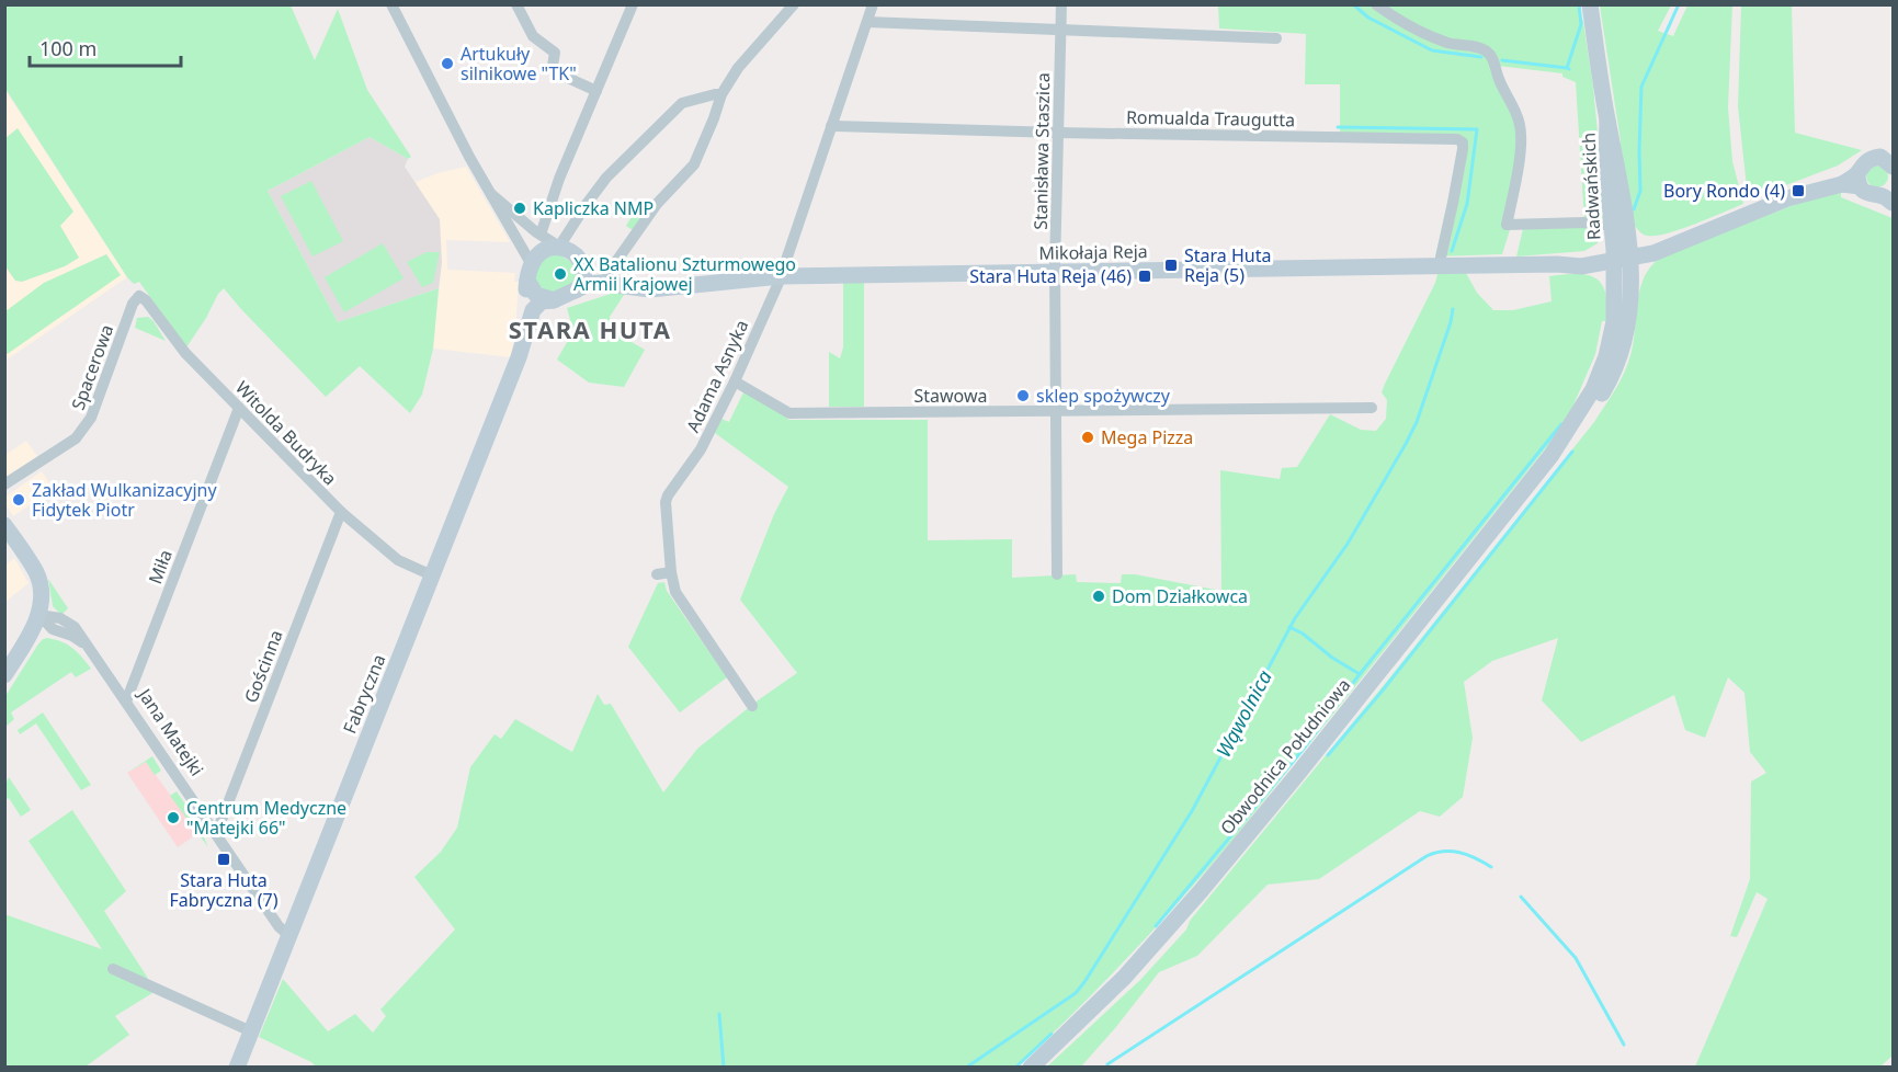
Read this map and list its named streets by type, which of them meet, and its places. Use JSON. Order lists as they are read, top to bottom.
{
  "streets": {
    "street": [
      "Romualda Traugutta",
      "Stanisława Staszica",
      "Radwańskich",
      "Mikołaja Reja",
      "Spacerowa",
      "Adama Asnyka",
      "Stawowa",
      "Witolda Budryka",
      "Miła",
      "Gościnna",
      "Fabryczna",
      "Jana Matejki",
      "Obwodnica Południowa"
    ]
  },
  "crossings": [
    ["Romualda Traugutta", "Stanisława Staszica"],
    ["Romualda Traugutta", "Mikołaja Reja"],
    ["Romualda Traugutta", "Adama Asnyka"],
    ["Stanisława Staszica", "Mikołaja Reja"],
    ["Stanisława Staszica", "Stawowa"],
    ["Radwańskich", "Mikołaja Reja"],
    ["Radwańskich", "Obwodnica Południowa"],
    ["Mikołaja Reja", "Adama Asnyka"],
    ["Spacerowa", "Witolda Budryka"],
    ["Adama Asnyka", "Stawowa"],
    ["Witolda Budryka", "Miła"],
    ["Witolda Budryka", "Gościnna"],
    ["Witolda Budryka", "Fabryczna"],
    ["Miła", "Jana Matejki"],
    ["Gościnna", "Jana Matejki"],
    ["Fabryczna", "Jana Matejki"]
  ],
  "districts": ["STARA HUTA"],
  "water": ["Wąwolnica"],
  "places": {
    "other": [
      "Artukuły silnikowe \"TK\"",
      "Kapliczka NMP",
      "XX Batalionu Szturmowego Armii Krajowej",
      "sklep spożywczy",
      "Mega Pizza",
      "Zakład Wulkanizacyjny Fidytek Piotr",
      "Dom Działkowca",
      "Centrum Medyczne \"Matejki 66\""
    ],
    "transit": [
      "Bory Rondo (4)",
      "Stara Huta Reja (5)",
      "Stara Huta Reja (46)",
      "Stara Huta Fabryczna (7)"
    ]
  },
  "scale_bar": "100 m"
}
